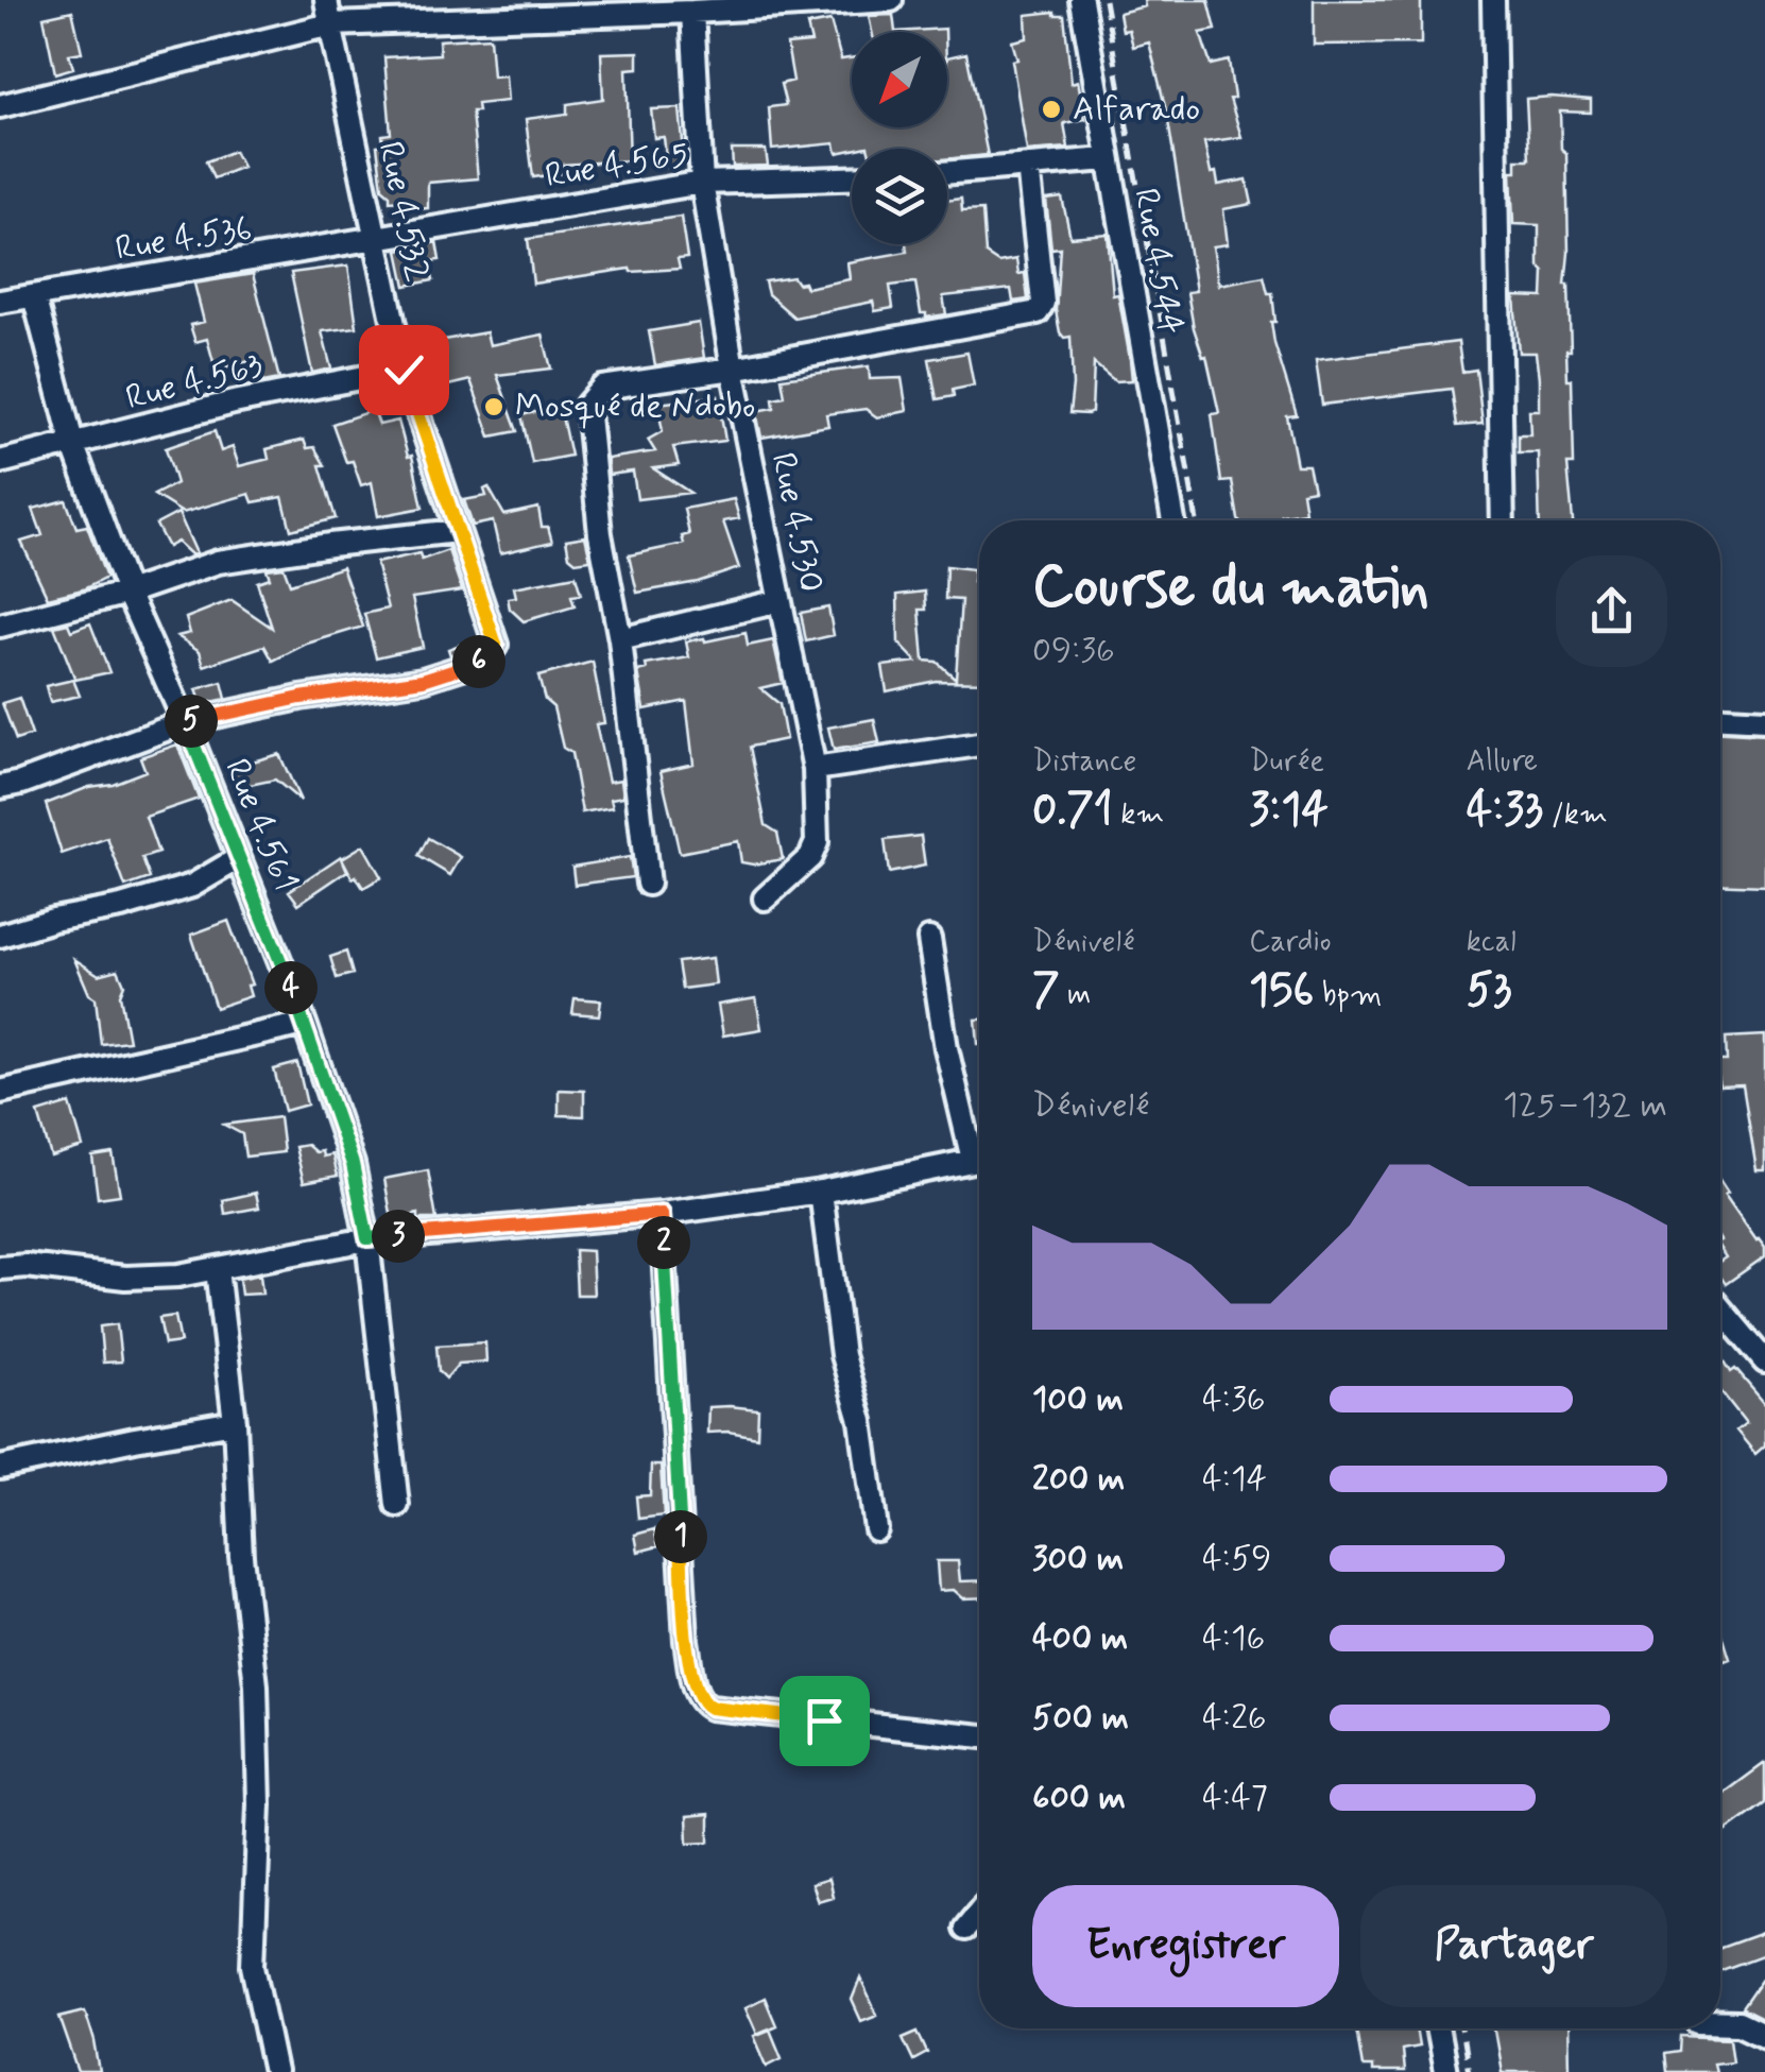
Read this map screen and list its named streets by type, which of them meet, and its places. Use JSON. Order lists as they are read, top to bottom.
{
  "streets": {
    "street": [
      "Rue 4.565",
      "Rue 4.532",
      "Rue 4.536",
      "Rue 4.544",
      "Rue 4.563",
      "Rue 4.530",
      "Rue 4.561"
    ]
  },
  "crossings": [
    ["Rue 4.565", "Rue 4.532"],
    ["Rue 4.565", "Rue 4.536"],
    ["Rue 4.565", "Rue 4.530"],
    ["Rue 4.532", "Rue 4.536"],
    ["Rue 4.532", "Rue 4.563"],
    ["Rue 4.532", "Rue 4.561"],
    ["Rue 4.536", "Rue 4.561"],
    ["Rue 4.563", "Rue 4.561"]
  ],
  "places": ["Alfarado", "Mosqué de Ndobo"],
  "north": "bottom left",
  "page": {
    "heading": ["Course du matin", "09:36"],
    "pins": [
      "6",
      "5",
      "4",
      "3",
      "2",
      "1"
    ],
    "stats": [
      ["Distance", "0.71 km"],
      ["Durée", "3:14"],
      ["Allure", "4:33 /km"],
      ["Dénivelé", "7 m"],
      ["Cardio", "156 bpm"],
      ["kcal", "53"]
    ],
    "chart": ["Dénivelé", "125–132 m"],
    "list": [
      {
        "name": "100 m",
        "note": "4:36"
      },
      {
        "name": "200 m",
        "note": "4:14"
      },
      {
        "name": "300 m",
        "note": "4:59"
      },
      {
        "name": "400 m",
        "note": "4:16"
      },
      {
        "name": "500 m",
        "note": "4:26"
      },
      {
        "name": "600 m",
        "note": "4:47"
      }
    ],
    "buttons": ["Enregistrer", "Partager"]
  }
}
